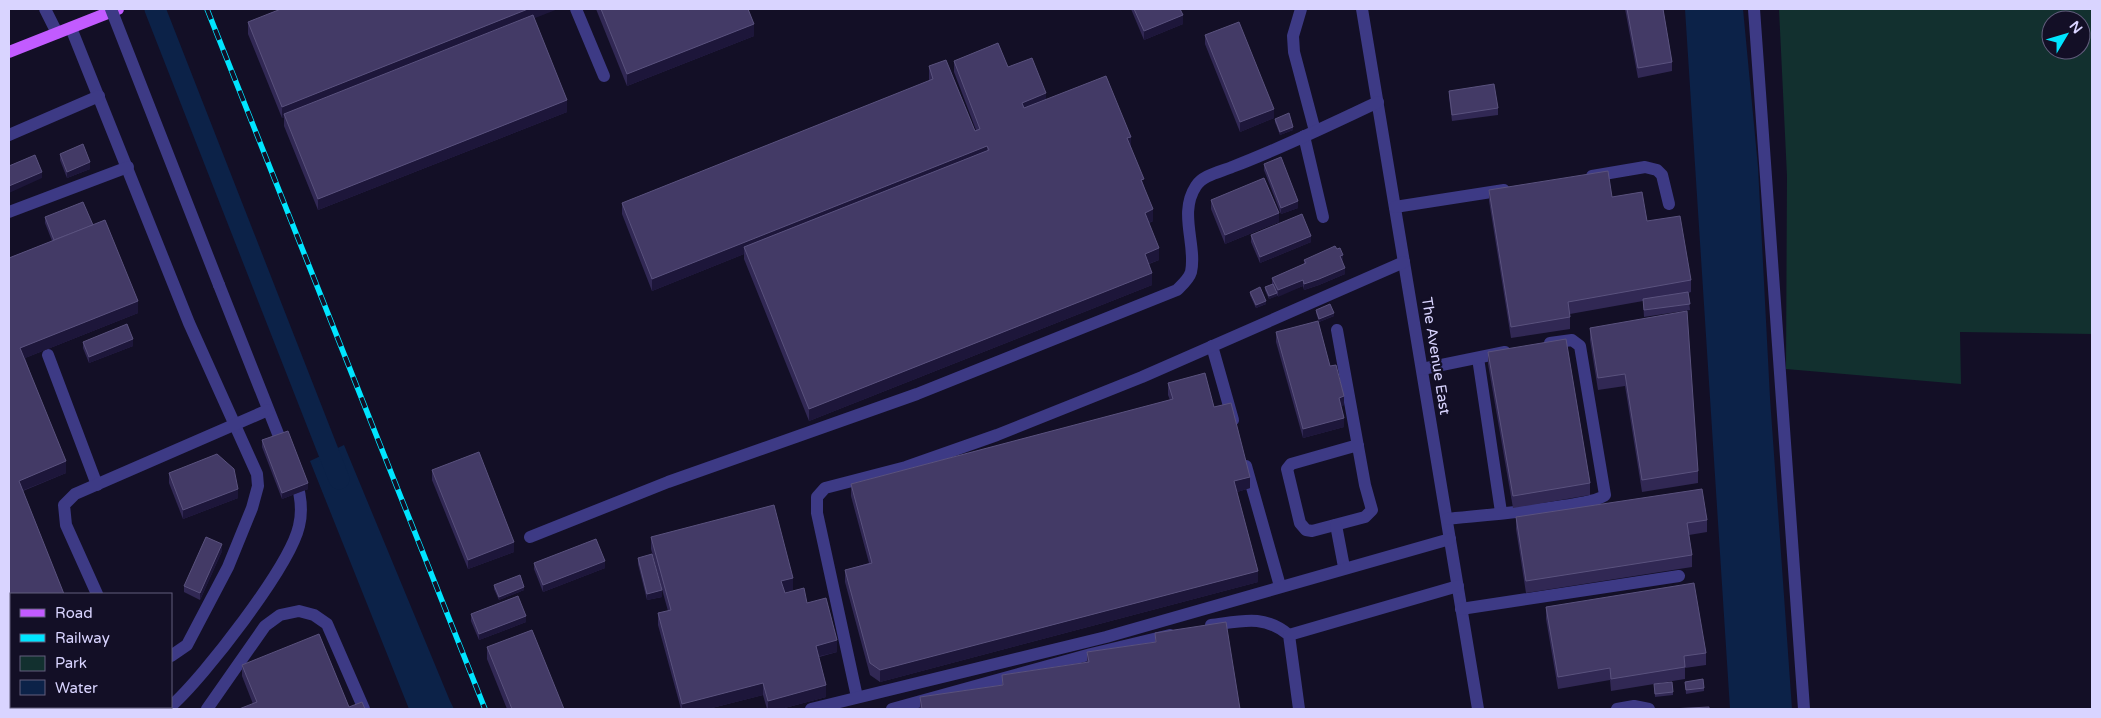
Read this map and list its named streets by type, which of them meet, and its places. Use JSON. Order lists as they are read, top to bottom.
{
  "streets": {
    "street": ["The Avenue East"]
  },
  "legend": [
    "Road",
    "Railway",
    "Park",
    "Water"
  ],
  "north": "top right"
}
